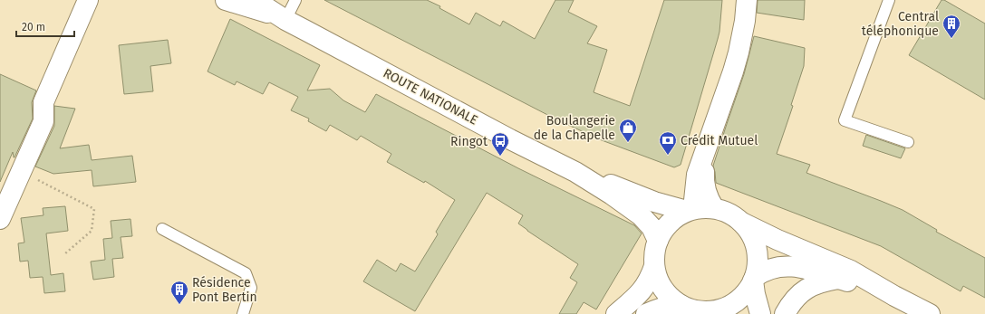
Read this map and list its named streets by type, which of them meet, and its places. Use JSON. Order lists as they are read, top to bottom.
{
  "streets": {
    "street": ["ROUTE NATIONALE"]
  },
  "places": {
    "building": ["Central téléphonique", "Résidence Pont Bertin"],
    "shop": ["Boulangerie de la Chapelle"],
    "bank": ["Crédit Mutuel"],
    "bus stop": ["Ringot"]
  },
  "scale_bar": "20 m"
}
